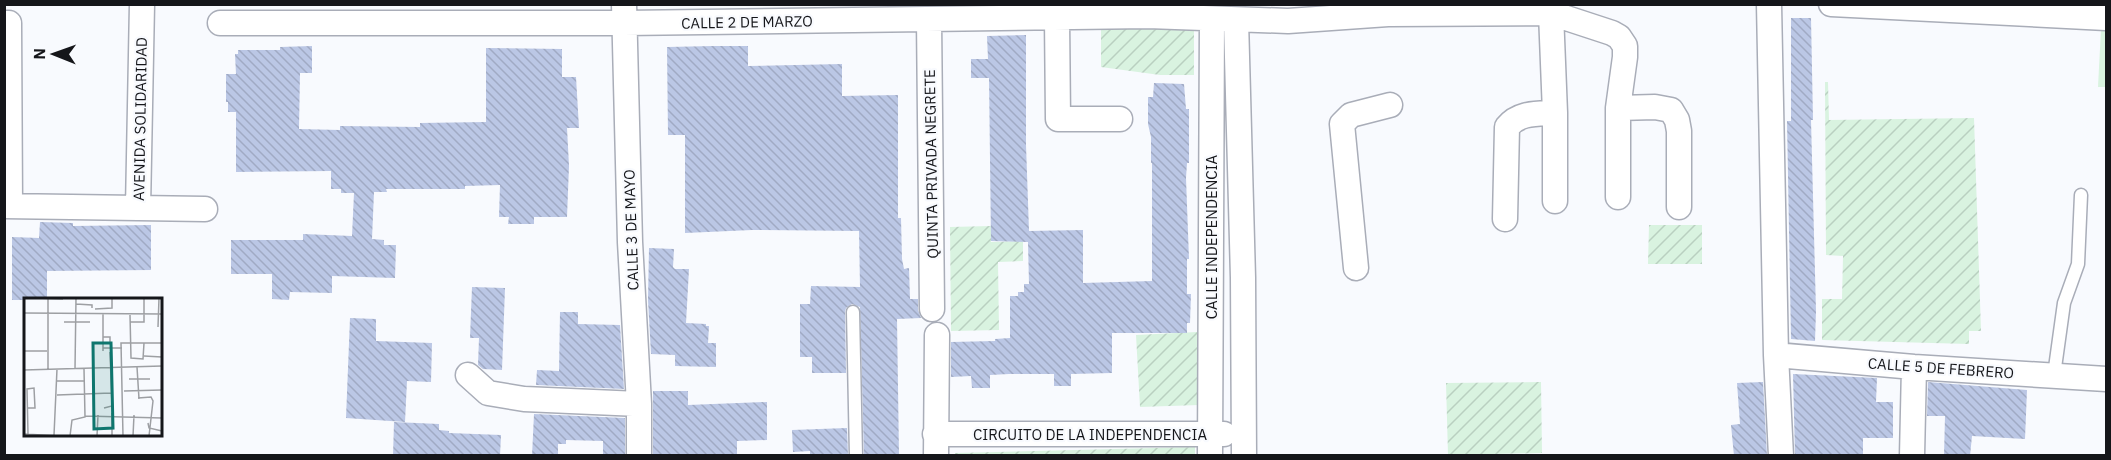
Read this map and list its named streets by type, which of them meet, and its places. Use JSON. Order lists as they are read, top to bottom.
{
  "streets": {
    "street": [
      "CALLE 2 DE MARZO",
      "AVENIDA SOLIDARIDAD",
      "QUINTA PRIVADA NEGRETE",
      "CALLE 3 DE MAYO",
      "CALLE INDEPENDENCIA",
      "CALLE 5 DE FEBRERO",
      "CIRCUITO DE LA INDEPENDENCIA"
    ]
  },
  "crossings": [
    ["CALLE 2 DE MARZO", "QUINTA PRIVADA NEGRETE"],
    ["CALLE 2 DE MARZO", "CALLE 3 DE MAYO"],
    ["CALLE 2 DE MARZO", "CALLE INDEPENDENCIA"],
    ["CALLE INDEPENDENCIA", "CIRCUITO DE LA INDEPENDENCIA"]
  ],
  "north": "left"
}
